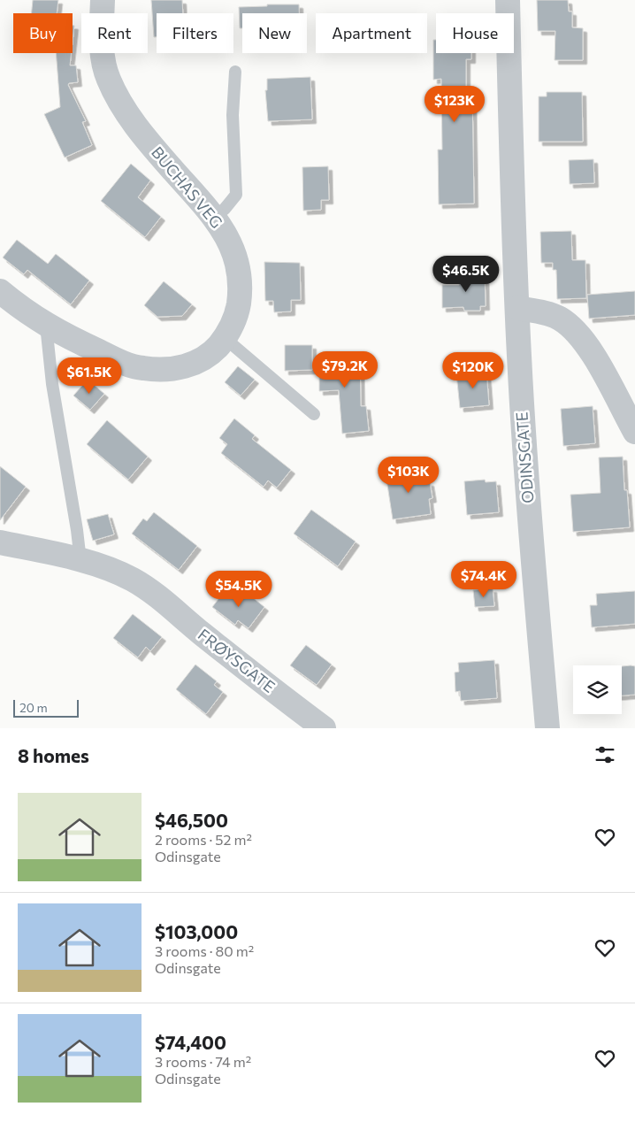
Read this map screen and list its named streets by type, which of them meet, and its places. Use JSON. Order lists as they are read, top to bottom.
{
  "streets": {
    "street": ["BUCHAS VEG", "ODINSGATE", "FRØYSGATE"]
  },
  "scale_bar": "20 m",
  "page": {
    "chip": [
      "Buy",
      "Rent",
      "Filters",
      "New",
      "Apartment",
      "House"
    ],
    "price": [
      "$123K",
      "$46.5K",
      "$79.2K",
      "$120K",
      "$61.5K",
      "$103K",
      "$74.4K",
      "$54.5K"
    ],
    "scale": "20 m",
    "heading": "8 homes",
    "list": [
      {
        "name": "$46,500",
        "note": "2 rooms · 52 m² · Odinsgate"
      },
      {
        "name": "$103,000",
        "note": "3 rooms · 80 m² · Odinsgate"
      },
      {
        "name": "$74,400",
        "note": "3 rooms · 74 m² · Odinsgate"
      }
    ]
  }
}
